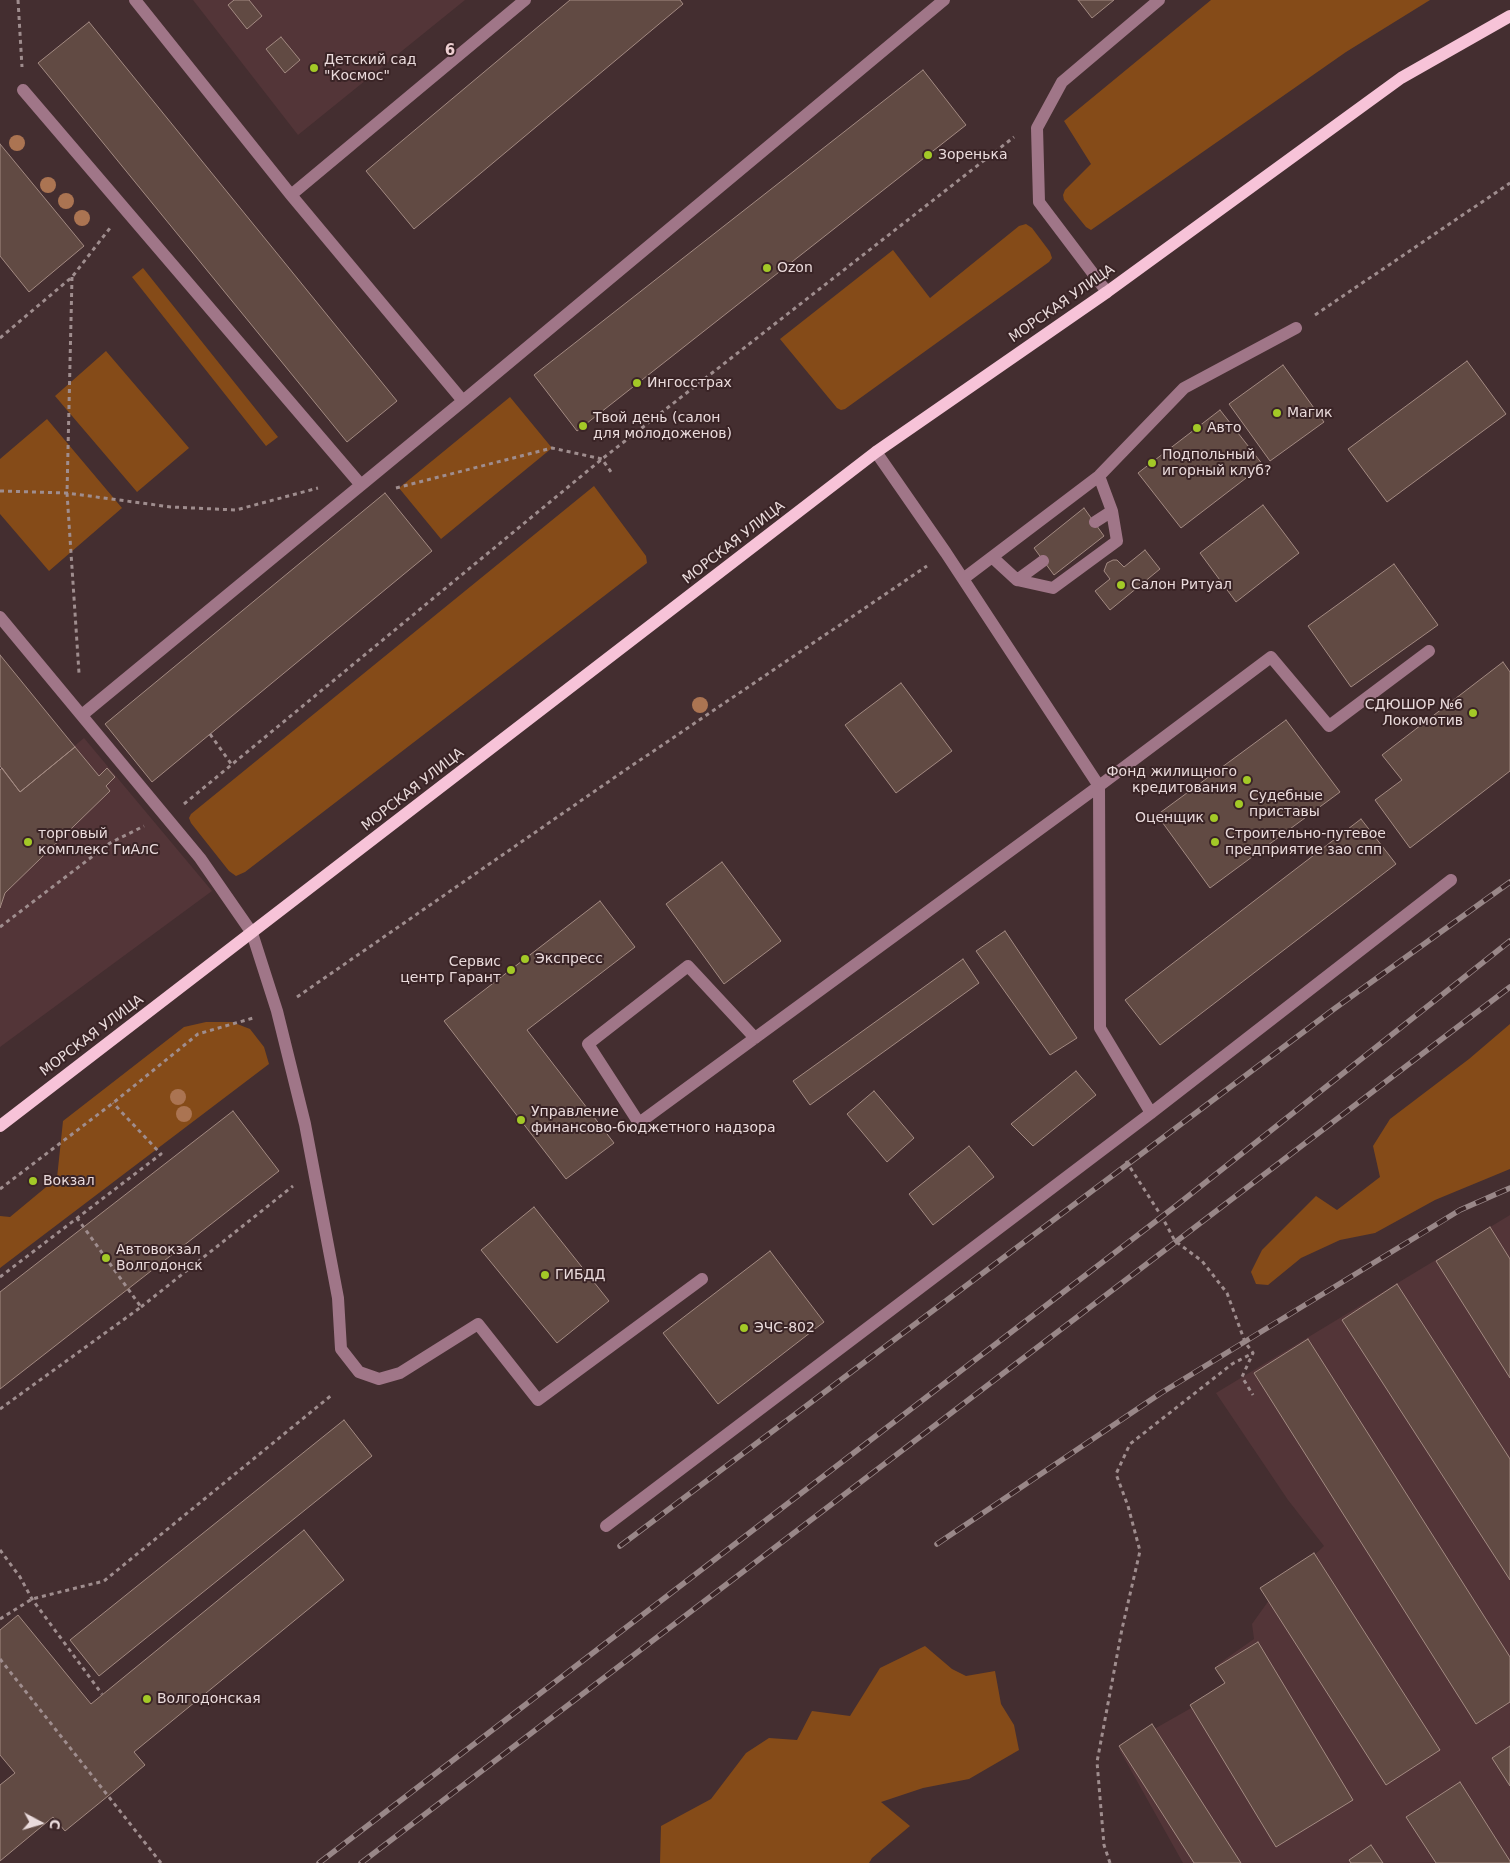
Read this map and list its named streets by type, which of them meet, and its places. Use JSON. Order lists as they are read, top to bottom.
{
  "streets": {
    "main road": ["МОРСКАЯ УЛИЦА"]
  },
  "districts": ["6"],
  "places": [
    "Детский сад \"Космос\"",
    "Зоренька",
    "Ozon",
    "Ингосстрах",
    "Магик",
    "Твой день (салон для молодоженов)",
    "Авто",
    "Подпольный игорный клуб?",
    "Салон Ритуал",
    "СДЮШОР №6 Локомотив",
    "Фонд жилищного кредитования",
    "Судебные приставы",
    "Оценщик",
    "торговый комплекс ГиАлС",
    "Строительно-путевое предприятие зао спп",
    "Экспресс",
    "Сервис центр Гарант",
    "Управление финансово-бюджетного надзора",
    "Вокзал",
    "Автовокзал Волгодонск",
    "ГИБДД",
    "ЭЧС-802",
    "Волгодонская"
  ],
  "north": "right"
}
